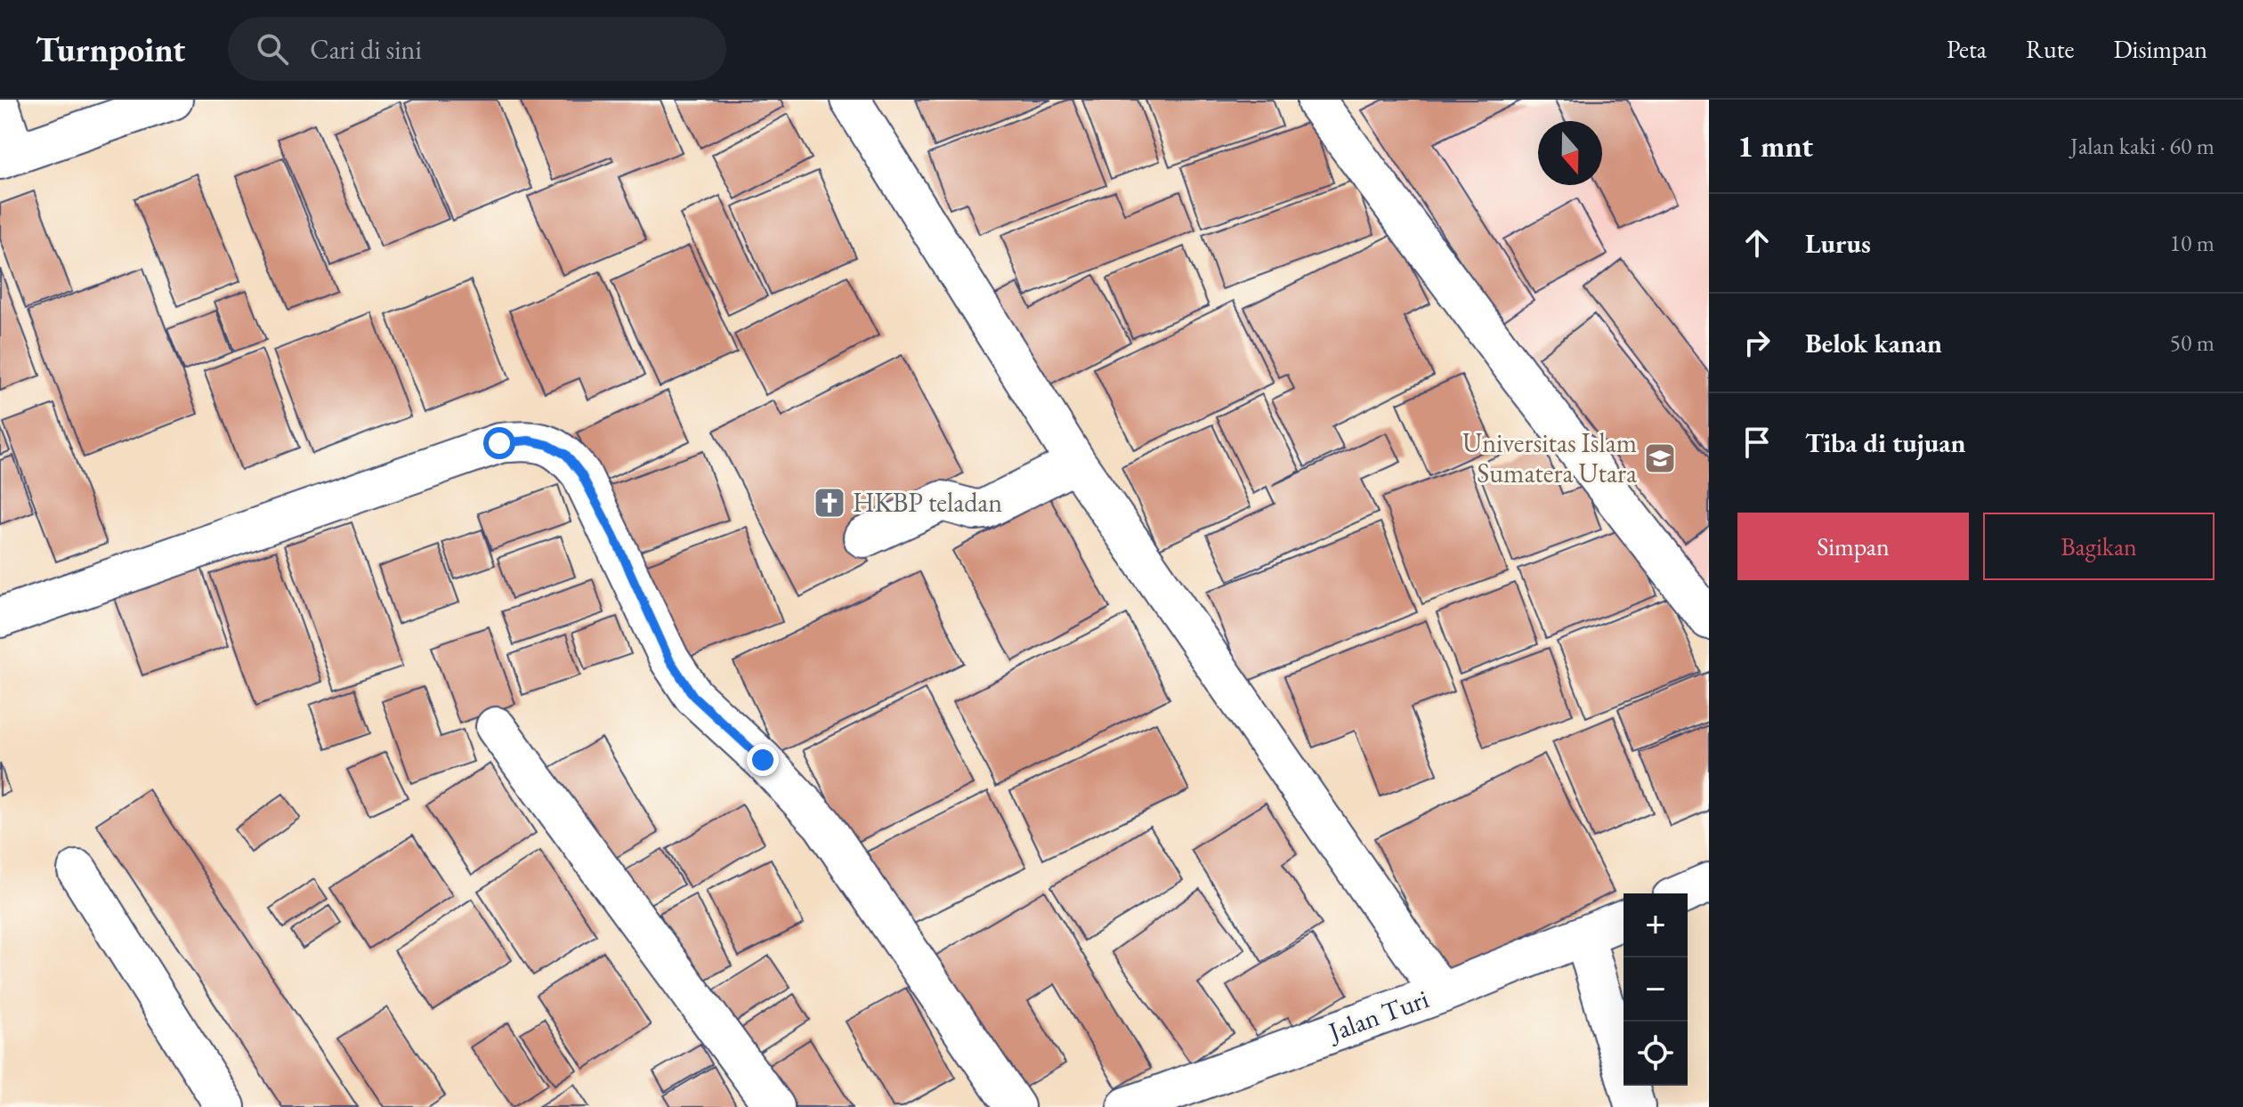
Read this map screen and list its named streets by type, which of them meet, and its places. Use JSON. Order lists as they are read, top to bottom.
{
  "streets": {
    "street": ["Jalan Turi"]
  },
  "places": {
    "school or university": ["Universitas Islam Sumatera Utara"],
    "church": ["HKBP teladan"]
  },
  "north": "bottom",
  "page": {
    "header": "Turnpoint",
    "search": "Cari di sini",
    "nav": ["Peta", "Rute", "Disimpan"],
    "heading": ["1 mnt", "Jalan kaki · 60 m"],
    "list": [
      ["Lurus", "10 m"],
      ["Belok kanan", "50 m"],
      "Tiba di tujuan"
    ],
    "buttons": ["Simpan", "Bagikan"],
    "map_buttons": ["+", "−"]
  }
}
